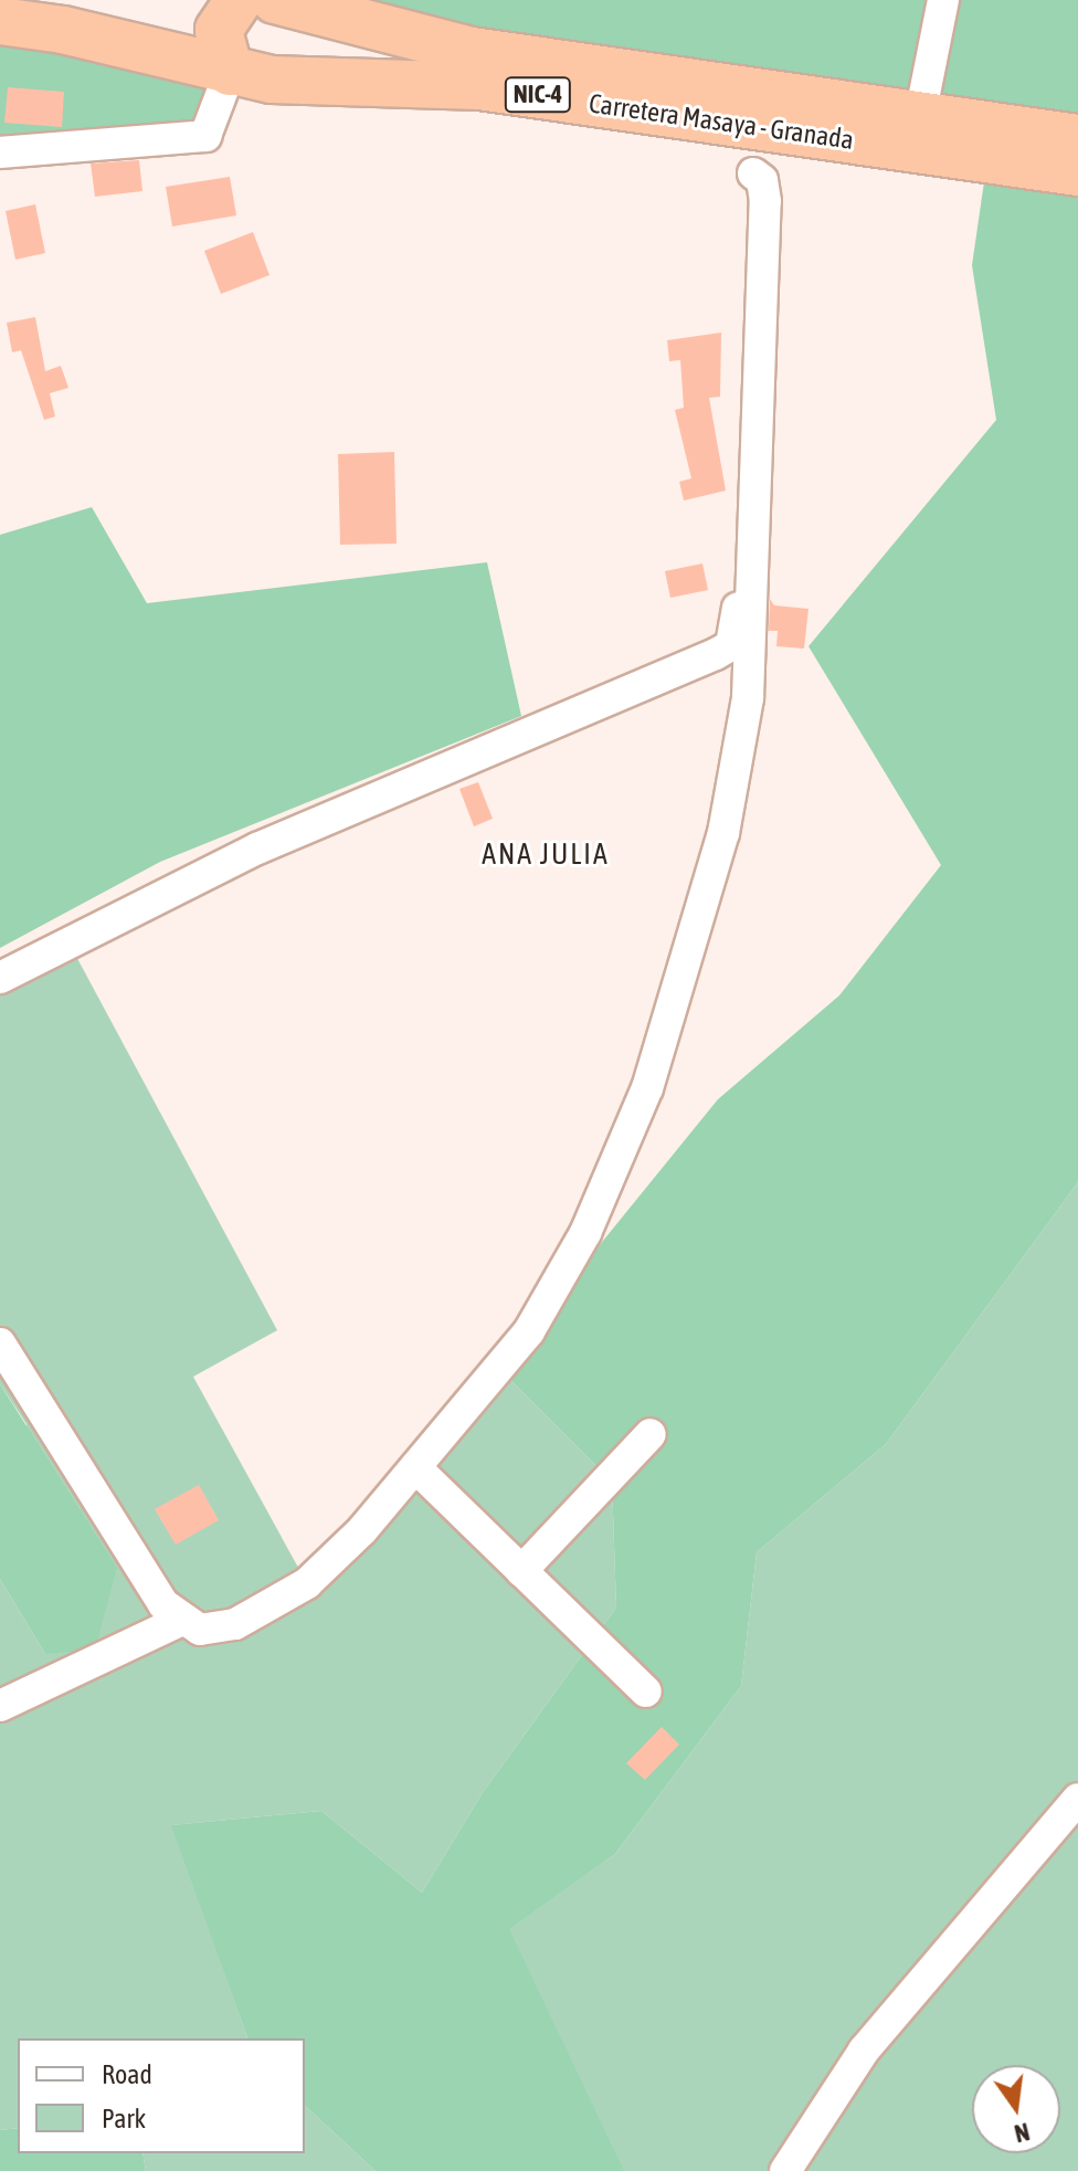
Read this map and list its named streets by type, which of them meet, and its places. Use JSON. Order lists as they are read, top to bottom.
{
  "streets": {
    "highway": ["NIC-4", "Carretera Masaya - Granada"]
  },
  "districts": ["ANA JULIA"],
  "legend": ["Road", "Park"],
  "north": "bottom"
}
